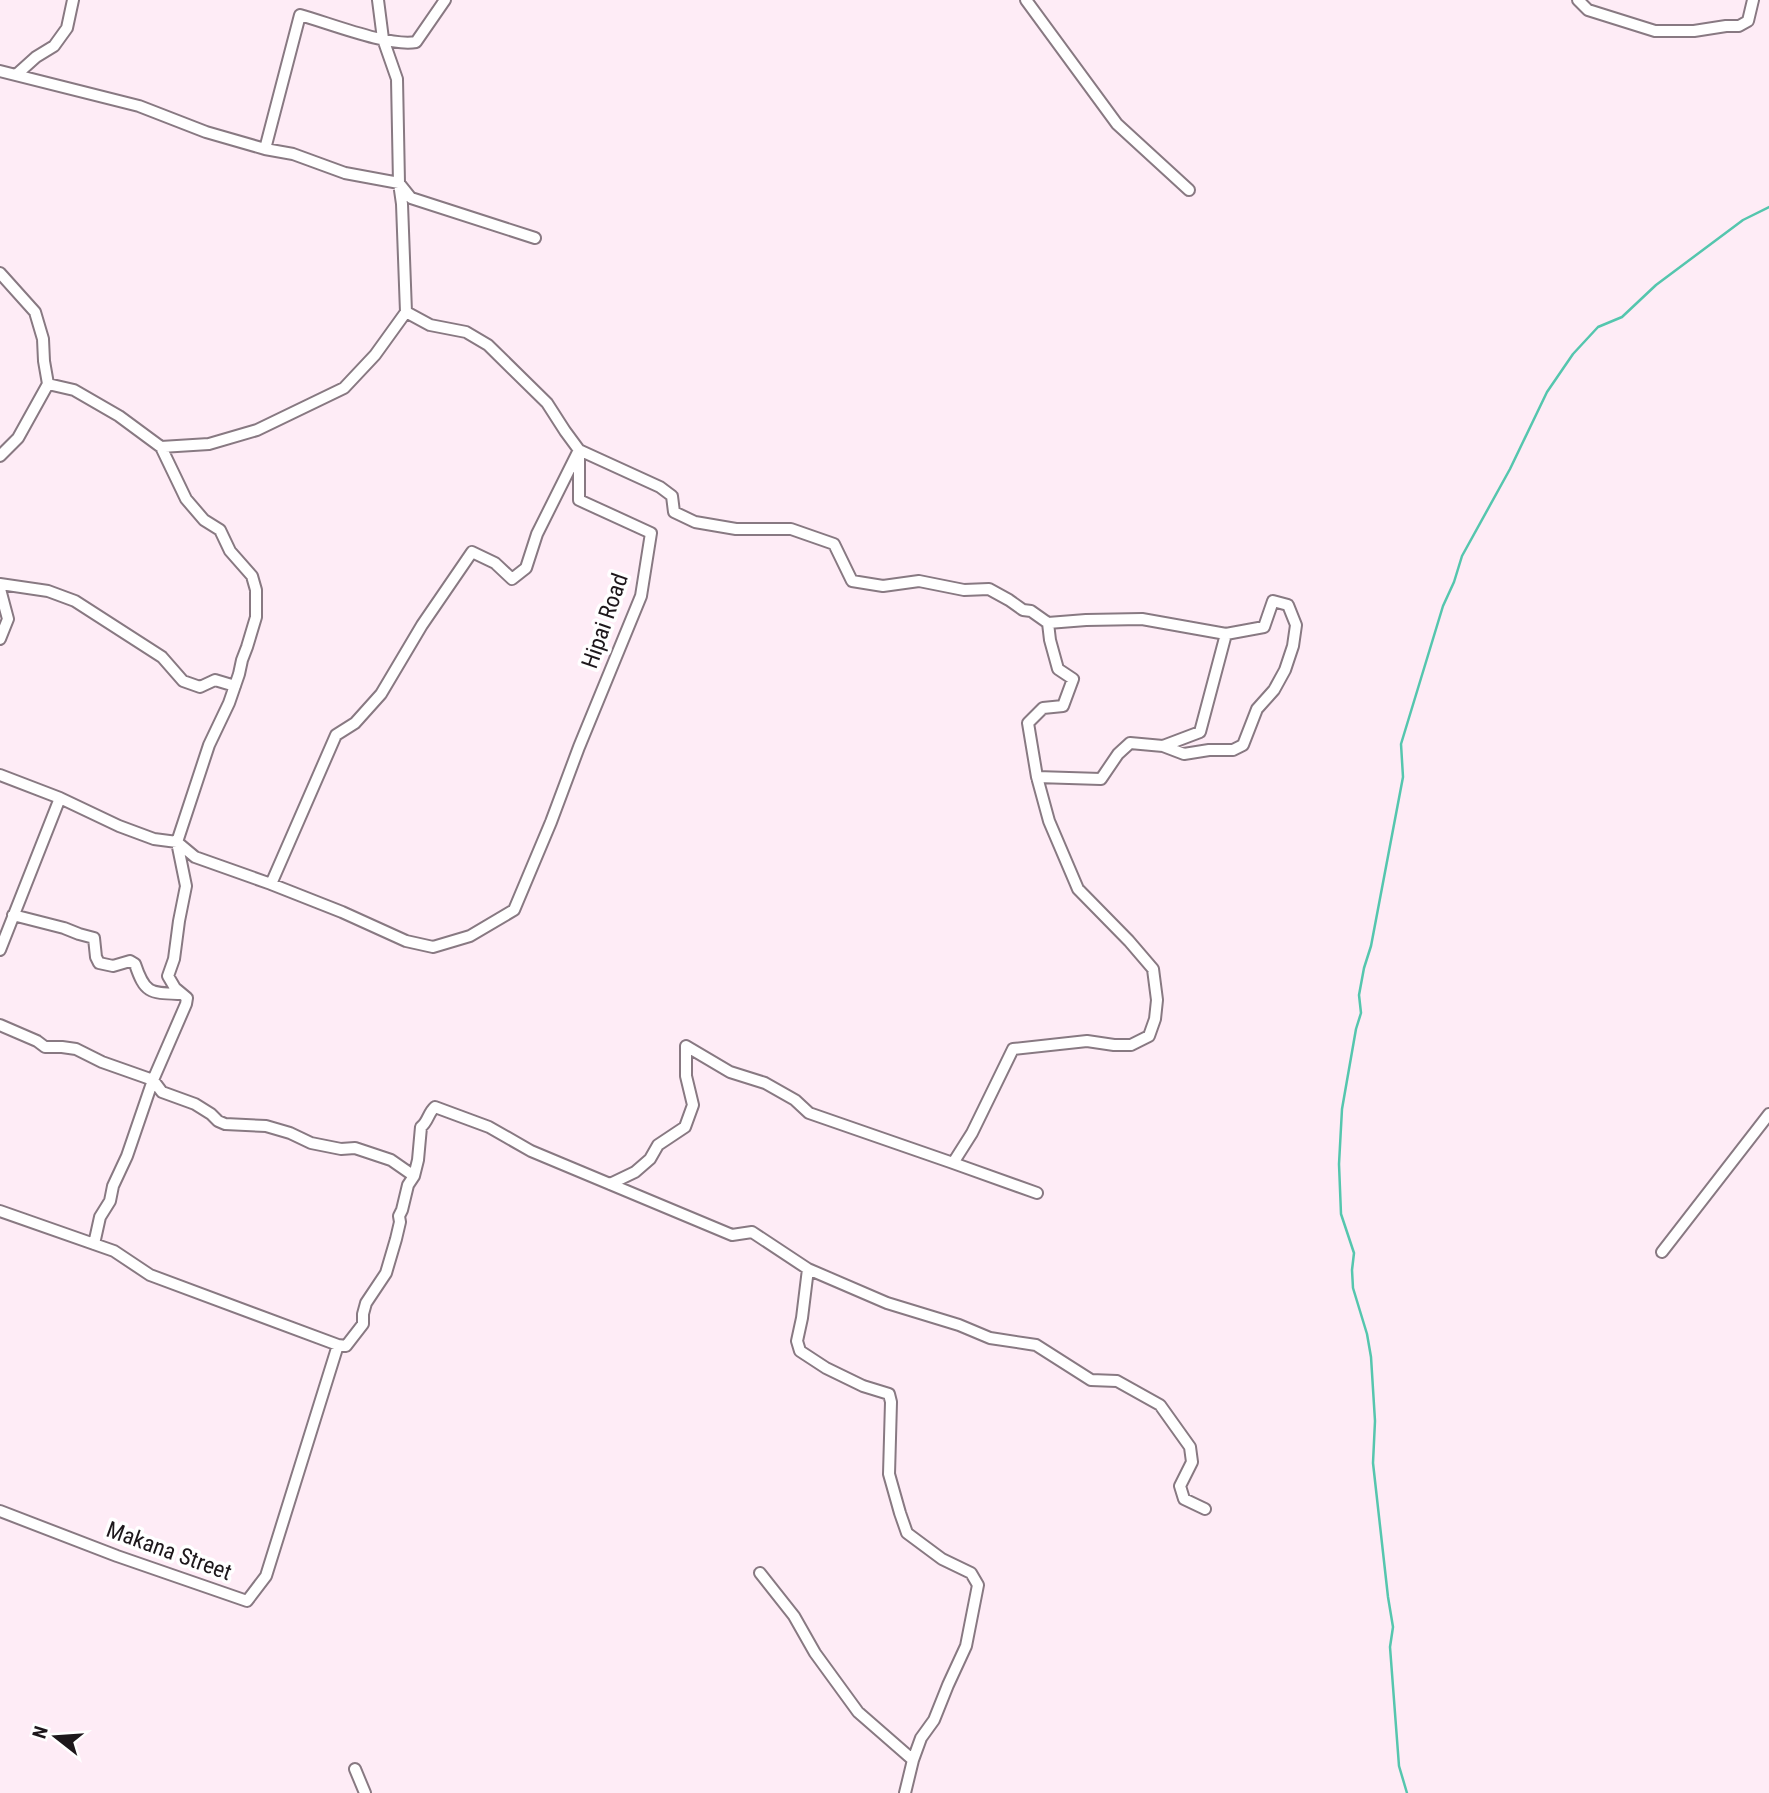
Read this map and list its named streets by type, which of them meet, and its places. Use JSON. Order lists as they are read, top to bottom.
{
  "streets": {
    "street": ["Hipai Road", "Makana Street"]
  },
  "north": "left"
}
